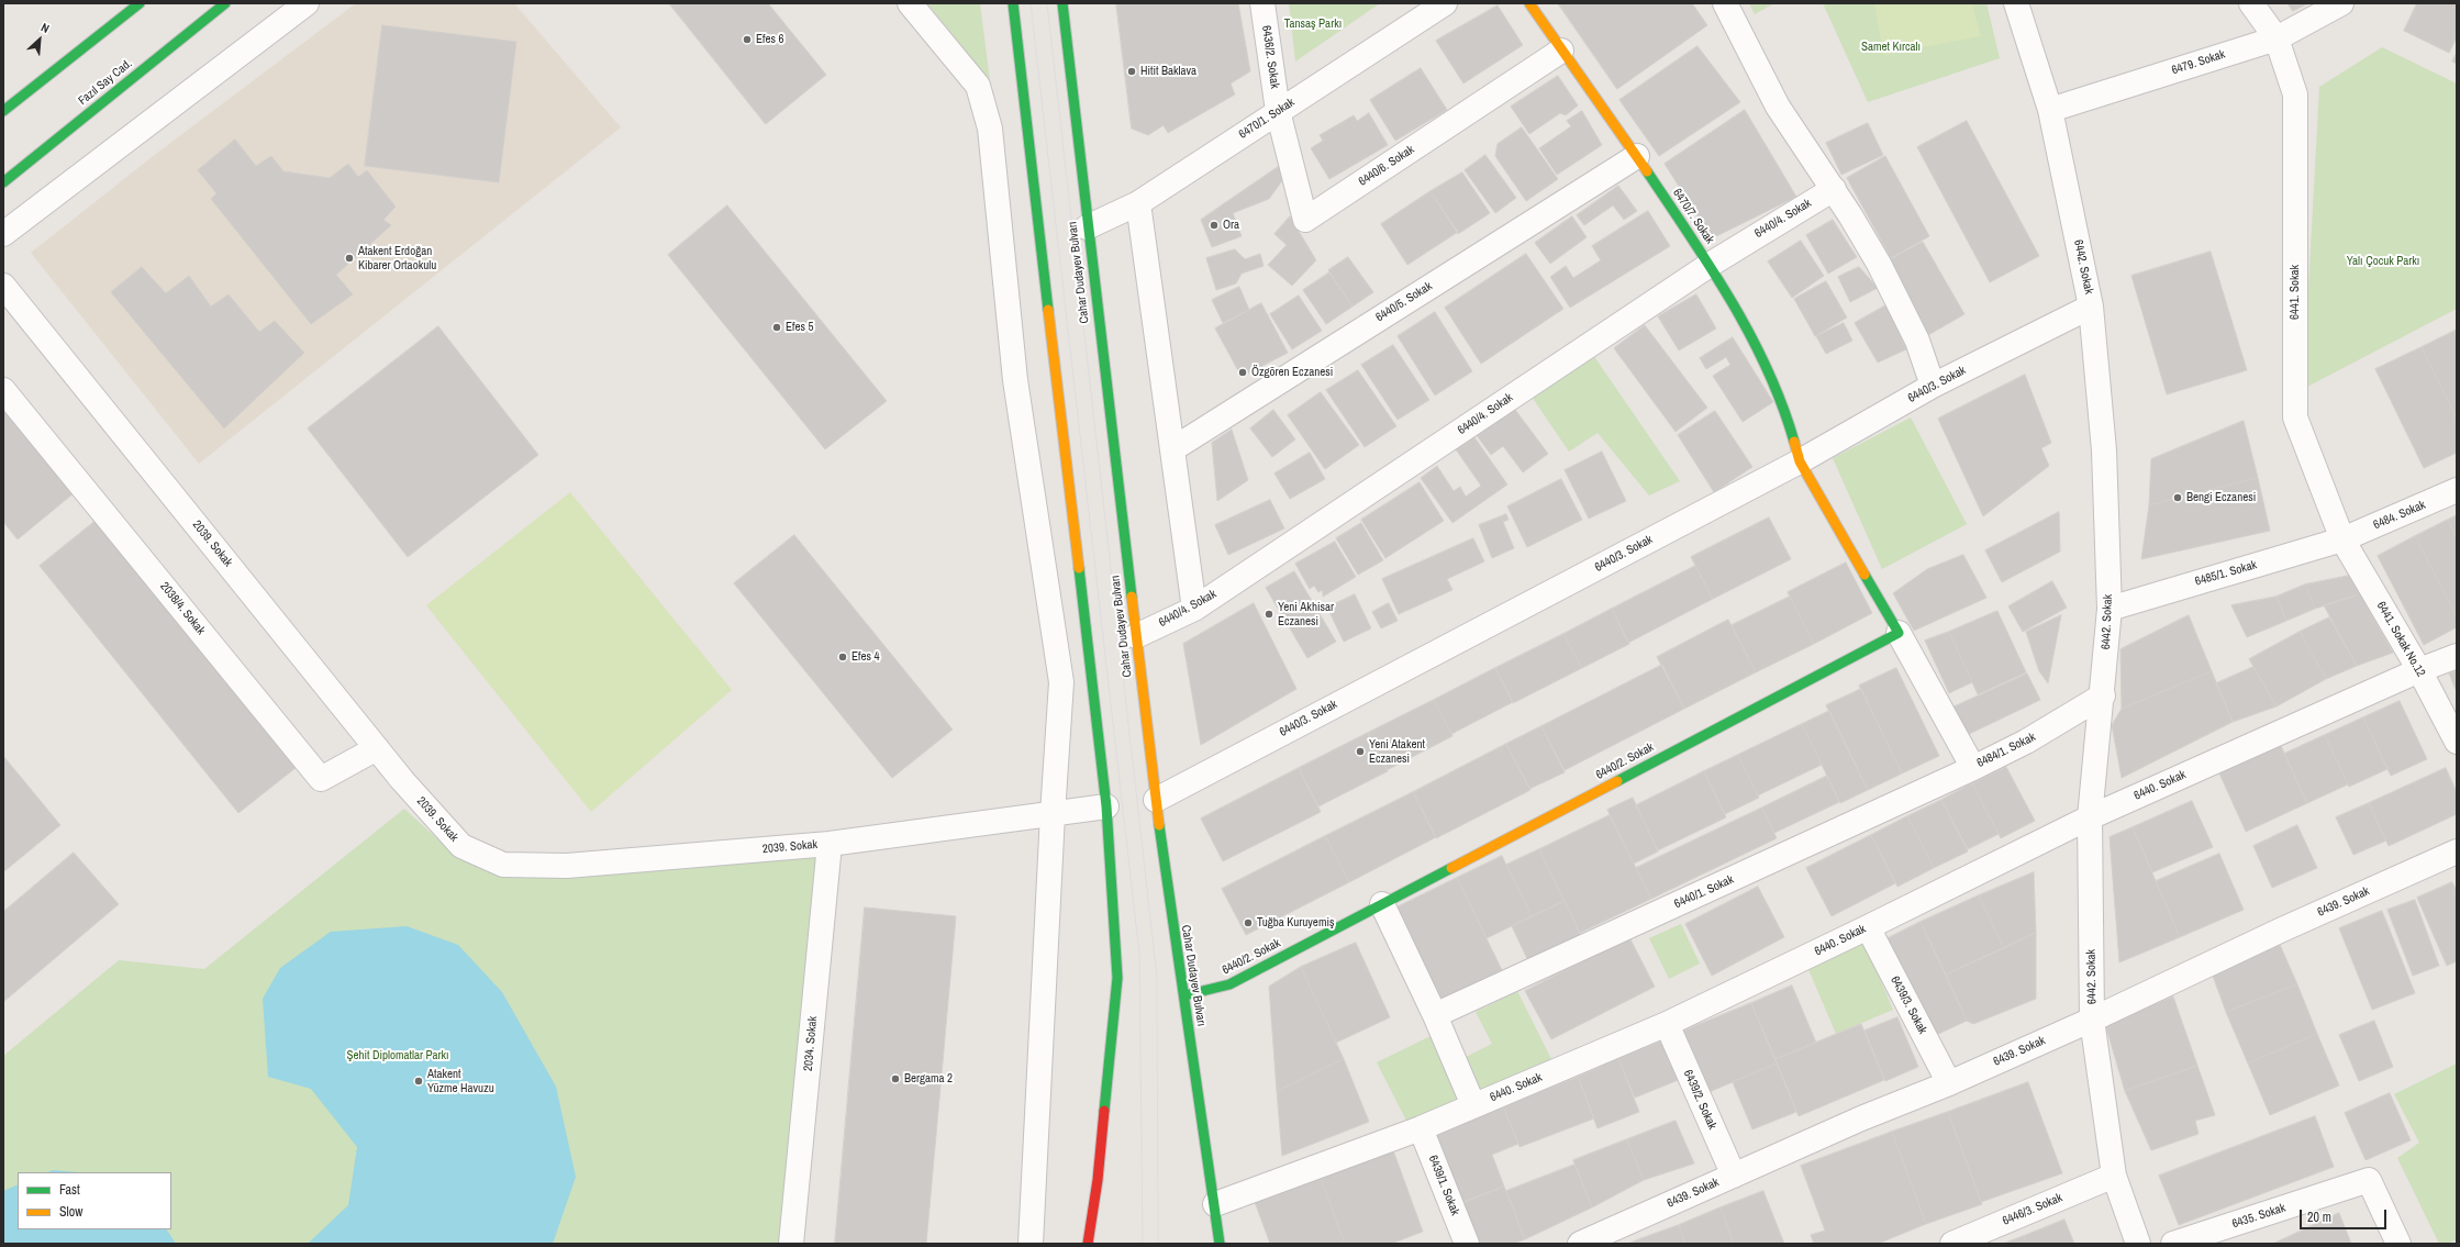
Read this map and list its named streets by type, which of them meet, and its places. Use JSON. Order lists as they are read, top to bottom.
{
  "streets": {
    "main road": [
      "Fazıl Say Cad.",
      "6470/7. Sokak",
      "Cahar Dudayev Bulvarı",
      "6440/2. Sokak"
    ],
    "street": [
      "6436/2. Sokak",
      "6479. Sokak",
      "6470/1. Sokak",
      "6440/6. Sokak",
      "6440/4. Sokak",
      "6442. Sokak",
      "6441. Sokak",
      "6440/5. Sokak",
      "6440/3. Sokak",
      "6484. Sokak",
      "2039. Sokak",
      "6485/1. Sokak",
      "2038/4. Sokak",
      "6441. Sokak No.12",
      "6484/1. Sokak",
      "6440. Sokak",
      "6440/1. Sokak",
      "6439. Sokak",
      "6439/3. Sokak",
      "2034. Sokak",
      "6439/2. Sokak",
      "6439/1. Sokak",
      "6446/3. Sokak",
      "6435. Sokak"
    ]
  },
  "crossings": [
    ["6436/2. Sokak", "6470/1. Sokak"],
    ["6436/2. Sokak", "6440/6. Sokak"],
    ["6479. Sokak", "6442. Sokak"],
    ["6479. Sokak", "6441. Sokak"],
    ["6470/1. Sokak", "6440/6. Sokak"],
    ["6470/1. Sokak", "Cahar Dudayev Bulvarı"],
    ["6440/6. Sokak", "6470/7. Sokak"],
    ["6470/7. Sokak", "6440/4. Sokak"],
    ["6470/7. Sokak", "6440/5. Sokak"],
    ["6470/7. Sokak", "6440/3. Sokak"],
    ["6440/4. Sokak", "Cahar Dudayev Bulvarı"],
    ["6442. Sokak", "6440/3. Sokak"],
    ["6442. Sokak", "6485/1. Sokak"],
    ["6442. Sokak", "6484/1. Sokak"],
    ["6442. Sokak", "6440. Sokak"],
    ["6442. Sokak", "6439. Sokak"],
    ["6442. Sokak", "6446/3. Sokak"],
    ["Cahar Dudayev Bulvarı", "6440/3. Sokak"],
    ["Cahar Dudayev Bulvarı", "6440/2. Sokak"],
    ["Cahar Dudayev Bulvarı", "6440. Sokak"],
    ["6441. Sokak", "6484. Sokak"],
    ["6441. Sokak", "6485/1. Sokak"],
    ["6441. Sokak", "6441. Sokak No.12"],
    ["6484. Sokak", "6485/1. Sokak"],
    ["6484. Sokak", "6441. Sokak No.12"],
    ["2039. Sokak", "2038/4. Sokak"],
    ["2039. Sokak", "2034. Sokak"],
    ["6485/1. Sokak", "6441. Sokak No.12"],
    ["6441. Sokak No.12", "6440. Sokak"],
    ["6484/1. Sokak", "6440/2. Sokak"],
    ["6484/1. Sokak", "6440/1. Sokak"],
    ["6440. Sokak", "6439/3. Sokak"],
    ["6440. Sokak", "6439/2. Sokak"],
    ["6440. Sokak", "6439/1. Sokak"],
    ["6439. Sokak", "6439/3. Sokak"],
    ["6439. Sokak", "6439/2. Sokak"]
  ],
  "parks": [
    "Tansaş Parkı",
    "Samet Kırcalı",
    "Yalı Çocuk Parkı",
    "Şehit Diplomatlar Parkı"
  ],
  "places": [
    "Efes 6",
    "Hitit Baklava",
    "Ora",
    "Atakent Erdoğan Kibarer Ortaokulu",
    "Efes 5",
    "Özgören Eczanesi",
    "Bengi Eczanesi",
    "Yeni Akhisar Eczanesi",
    "Efes 4",
    "Yeni Atakent Eczanesi",
    "Tuğba Kuruyemiş",
    "Bergama 2",
    "Atakent Yüzme Havuzu"
  ],
  "legend": ["Fast", "Slow"],
  "scale_bar": "20 m",
  "north": "top right"
}
